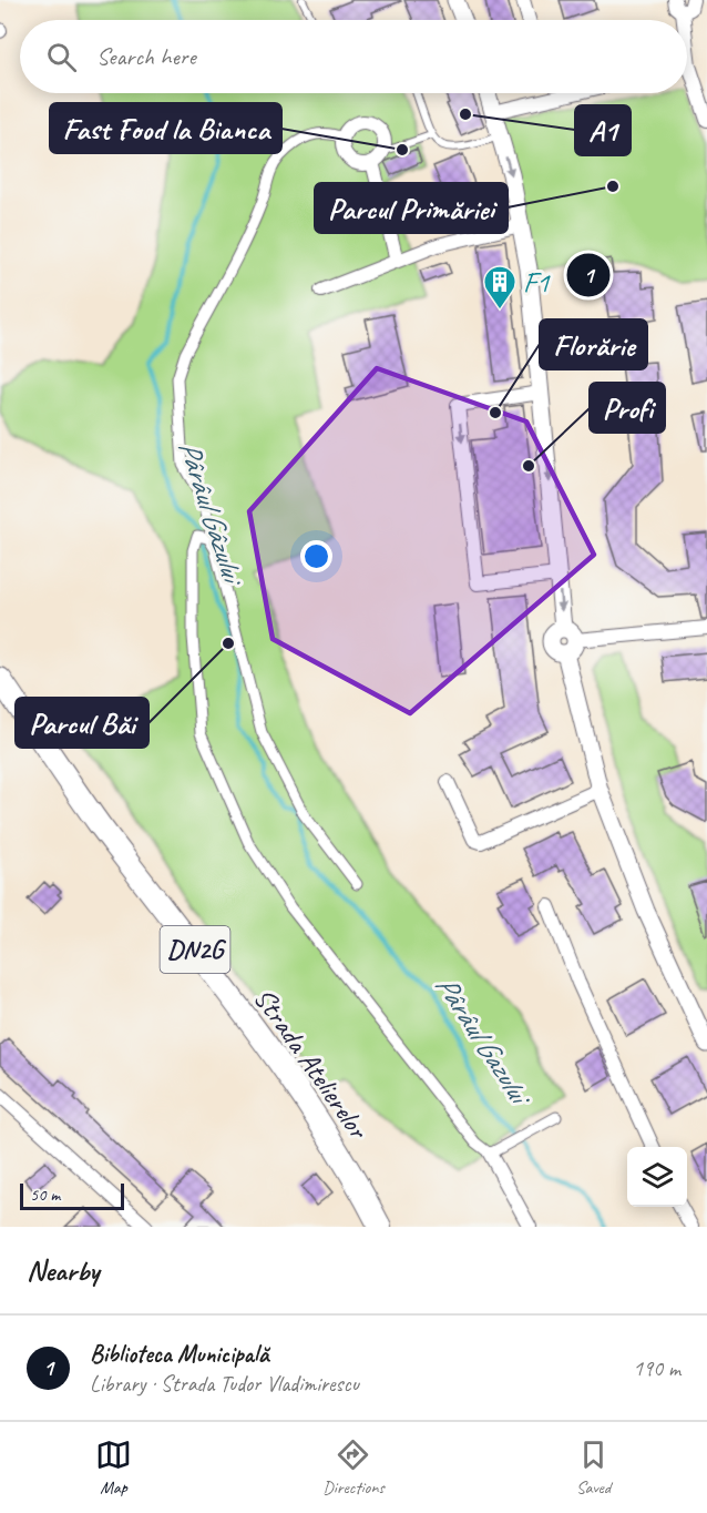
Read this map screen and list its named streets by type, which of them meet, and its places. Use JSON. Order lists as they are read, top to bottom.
{
  "streets": {
    "main road": ["DN2G", "Strada Atelierelor"]
  },
  "water": ["Pârâul Gâzului", "Pârâul Gazului"],
  "places": {
    "other": [
      "A1",
      "Fast Food la Bianca",
      "Parcul Primăriei",
      "Florărie",
      "Profi",
      "Parcul Băi"
    ],
    "building": ["F1"]
  },
  "scale_bar": "50 m",
  "page": {
    "search": "Search here",
    "pins": "1",
    "scale": "50 m",
    "heading": "Nearby",
    "list": [
      {
        "mark": "1",
        "name": "Biblioteca Municipală",
        "note": "Library · Strada Tudor Vladimirescu",
        "value": "190 m"
      }
    ],
    "nav": ["Map", "Directions", "Saved"]
  }
}
